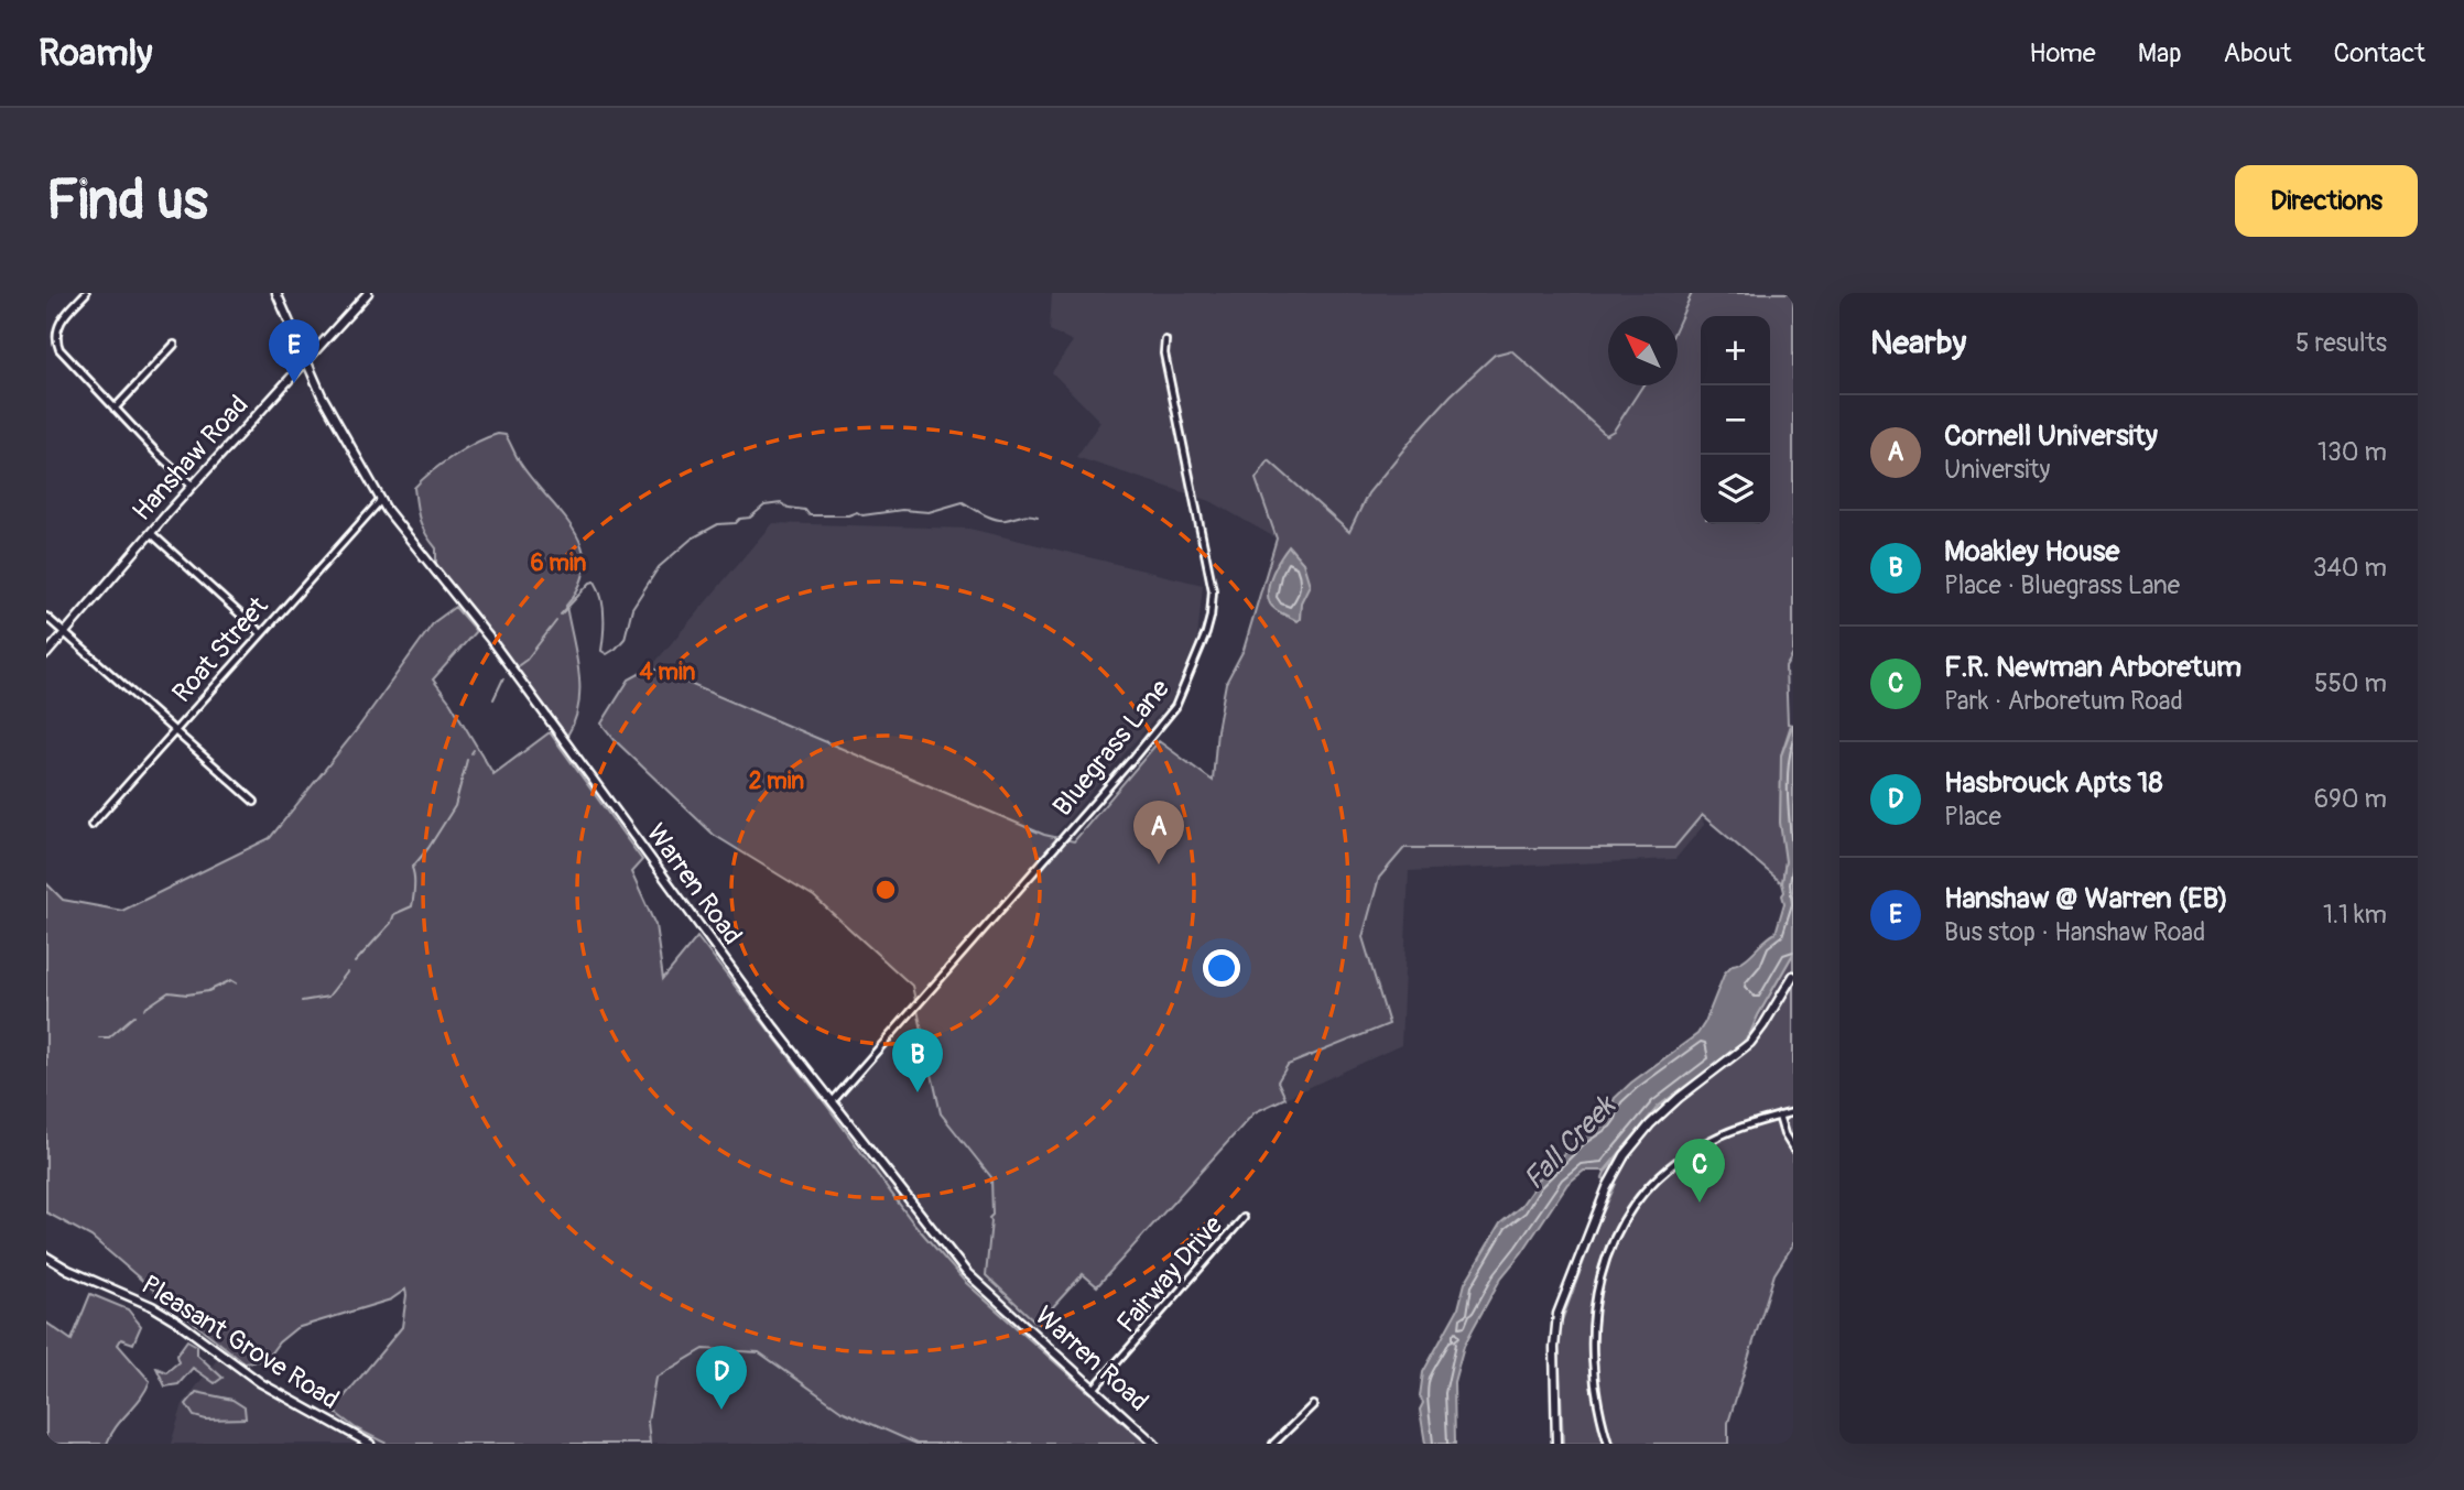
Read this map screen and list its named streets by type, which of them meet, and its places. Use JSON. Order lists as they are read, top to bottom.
{
  "streets": {
    "street": [
      "Hanshaw Road",
      "Roat Street",
      "Bluegrass Lane",
      "Warren Road",
      "Fairway Drive",
      "Pleasant Grove Road"
    ]
  },
  "crossings": [
    ["Hanshaw Road", "Warren Road"],
    ["Roat Street", "Warren Road"],
    ["Bluegrass Lane", "Warren Road"],
    ["Warren Road", "Fairway Drive"]
  ],
  "water": ["Fall Creek"],
  "north": "top left",
  "page": {
    "header": "Roamly",
    "nav": [
      "Home",
      "Map",
      "About",
      "Contact"
    ],
    "buttons": "Directions",
    "title": "Find us",
    "heading": ["Nearby", "5 results"],
    "map_buttons": ["+", "−"],
    "pins": [
      "E",
      "A",
      "B",
      "C",
      "D"
    ],
    "list": [
      {
        "mark": "A",
        "name": "Cornell University",
        "note": "University",
        "value": "130 m"
      },
      {
        "mark": "B",
        "name": "Moakley House",
        "note": "Place · Bluegrass Lane",
        "value": "340 m"
      },
      {
        "mark": "C",
        "name": "F.R. Newman Arboretum",
        "note": "Park · Arboretum Road",
        "value": "550 m"
      },
      {
        "mark": "D",
        "name": "Hasbrouck Apts 18",
        "note": "Place",
        "value": "690 m"
      },
      {
        "mark": "E",
        "name": "Hanshaw @ Warren (EB)",
        "note": "Bus stop · Hanshaw Road",
        "value": "1.1 km"
      }
    ]
  },
  "rings": ["6 min", "4 min", "2 min"]
}
